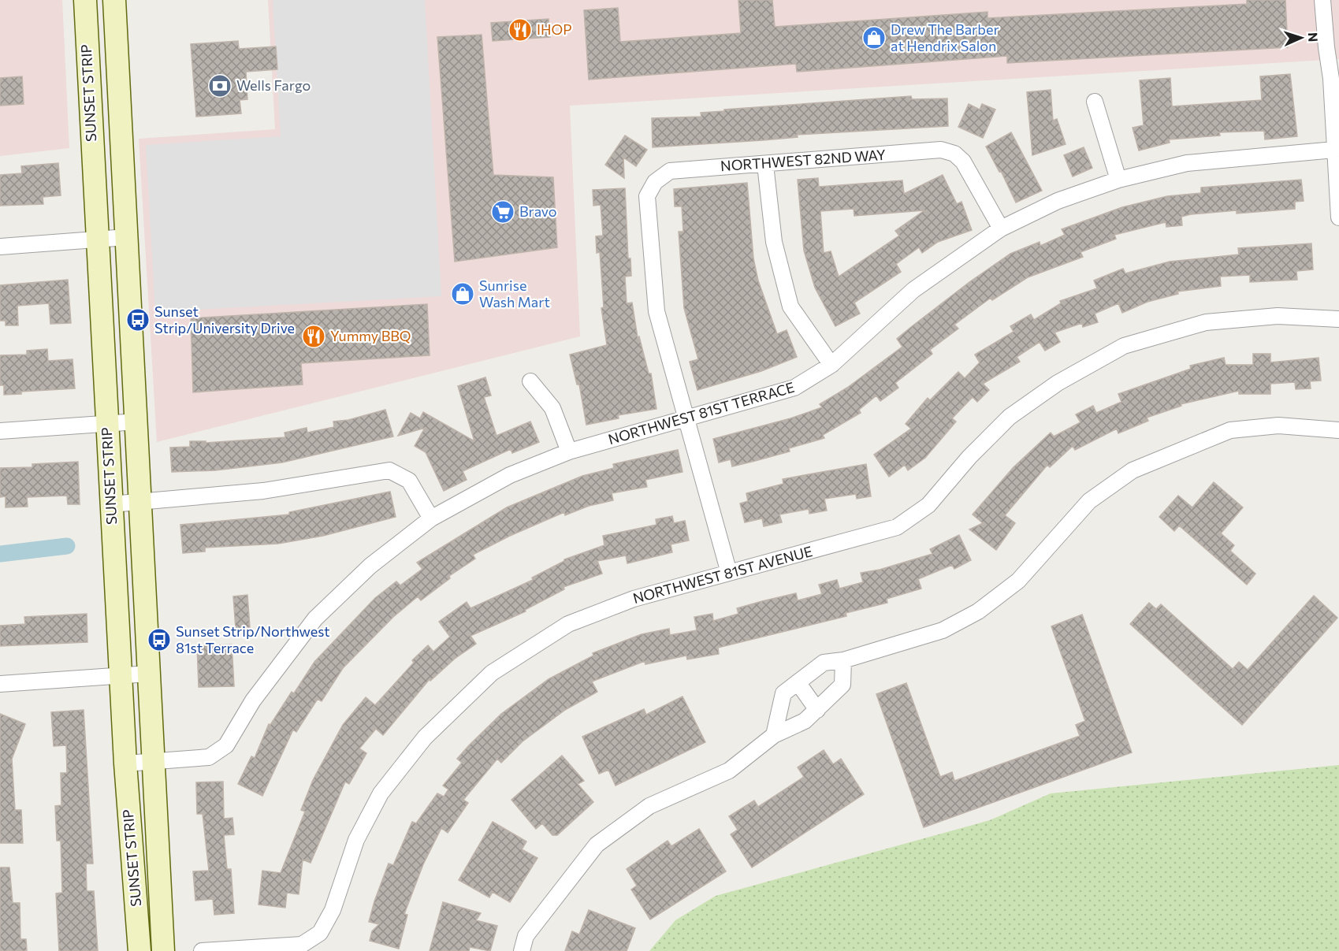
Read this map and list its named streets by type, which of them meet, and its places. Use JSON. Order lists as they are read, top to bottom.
{
  "streets": {
    "street": [
      "SUNSET STRIP",
      "NORTHWEST 82ND WAY",
      "NORTHWEST 81ST TERRACE",
      "NORTHWEST 81ST AVENUE"
    ]
  },
  "crossings": [
    ["SUNSET STRIP", "NORTHWEST 81ST TERRACE"],
    ["NORTHWEST 82ND WAY", "NORTHWEST 81ST TERRACE"]
  ],
  "places": {
    "restaurant": ["IHOP", "Yummy BBQ"],
    "shop": ["Drew The Barber at Hendrix Salon", "Sunrise Wash Mart"],
    "bank": ["Wells Fargo"],
    "supermarket": ["Bravo"],
    "bus stop": ["Sunset Strip/University Drive", "Sunset Strip/Northwest 81st Terrace"]
  },
  "north": "right"
}
